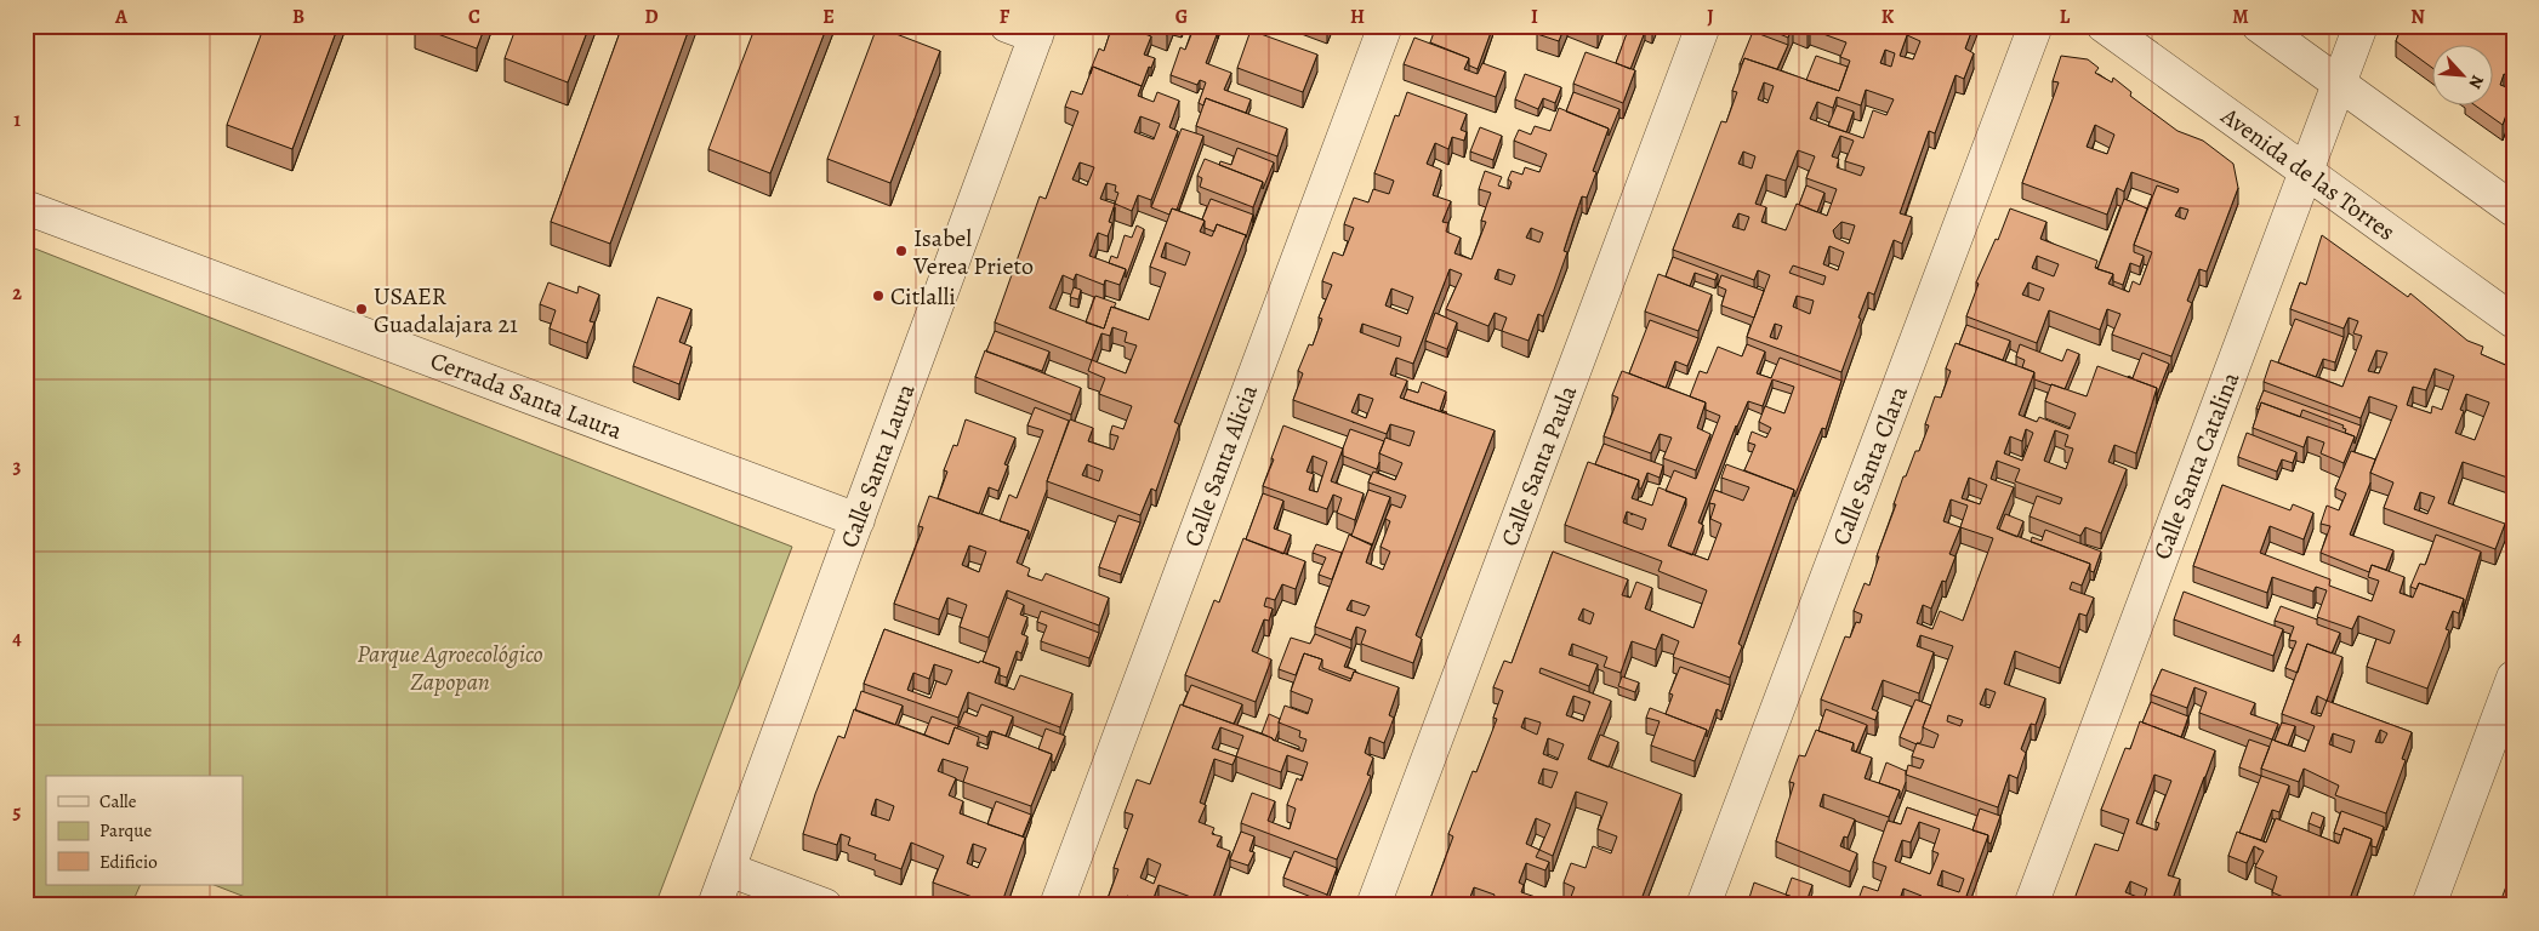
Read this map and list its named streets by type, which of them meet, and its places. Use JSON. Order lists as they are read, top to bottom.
{
  "streets": {
    "street": [
      "Avenida de las Torres",
      "Cerrada Santa Laura",
      "Calle Santa Laura",
      "Calle Santa Alicia",
      "Calle Santa Paula",
      "Calle Santa Clara",
      "Calle Santa Catalina"
    ]
  },
  "crossings": [
    ["Avenida de las Torres", "Calle Santa Catalina"],
    ["Cerrada Santa Laura", "Calle Santa Laura"]
  ],
  "parks": ["Parque Agroecológico Zapopan"],
  "places": ["Isabel Verea Prieto", "Citlalli", "USAER Guadalajara 21"],
  "legend": ["Calle", "Parque", "Edificio"],
  "north": "bottom right",
  "grid": {
    "columns": [
      "A",
      "B",
      "C",
      "D",
      "E",
      "F",
      "G",
      "H",
      "I",
      "J",
      "K",
      "L",
      "M",
      "N"
    ],
    "rows": [
      "1",
      "2",
      "3",
      "4",
      "5"
    ]
  }
}
